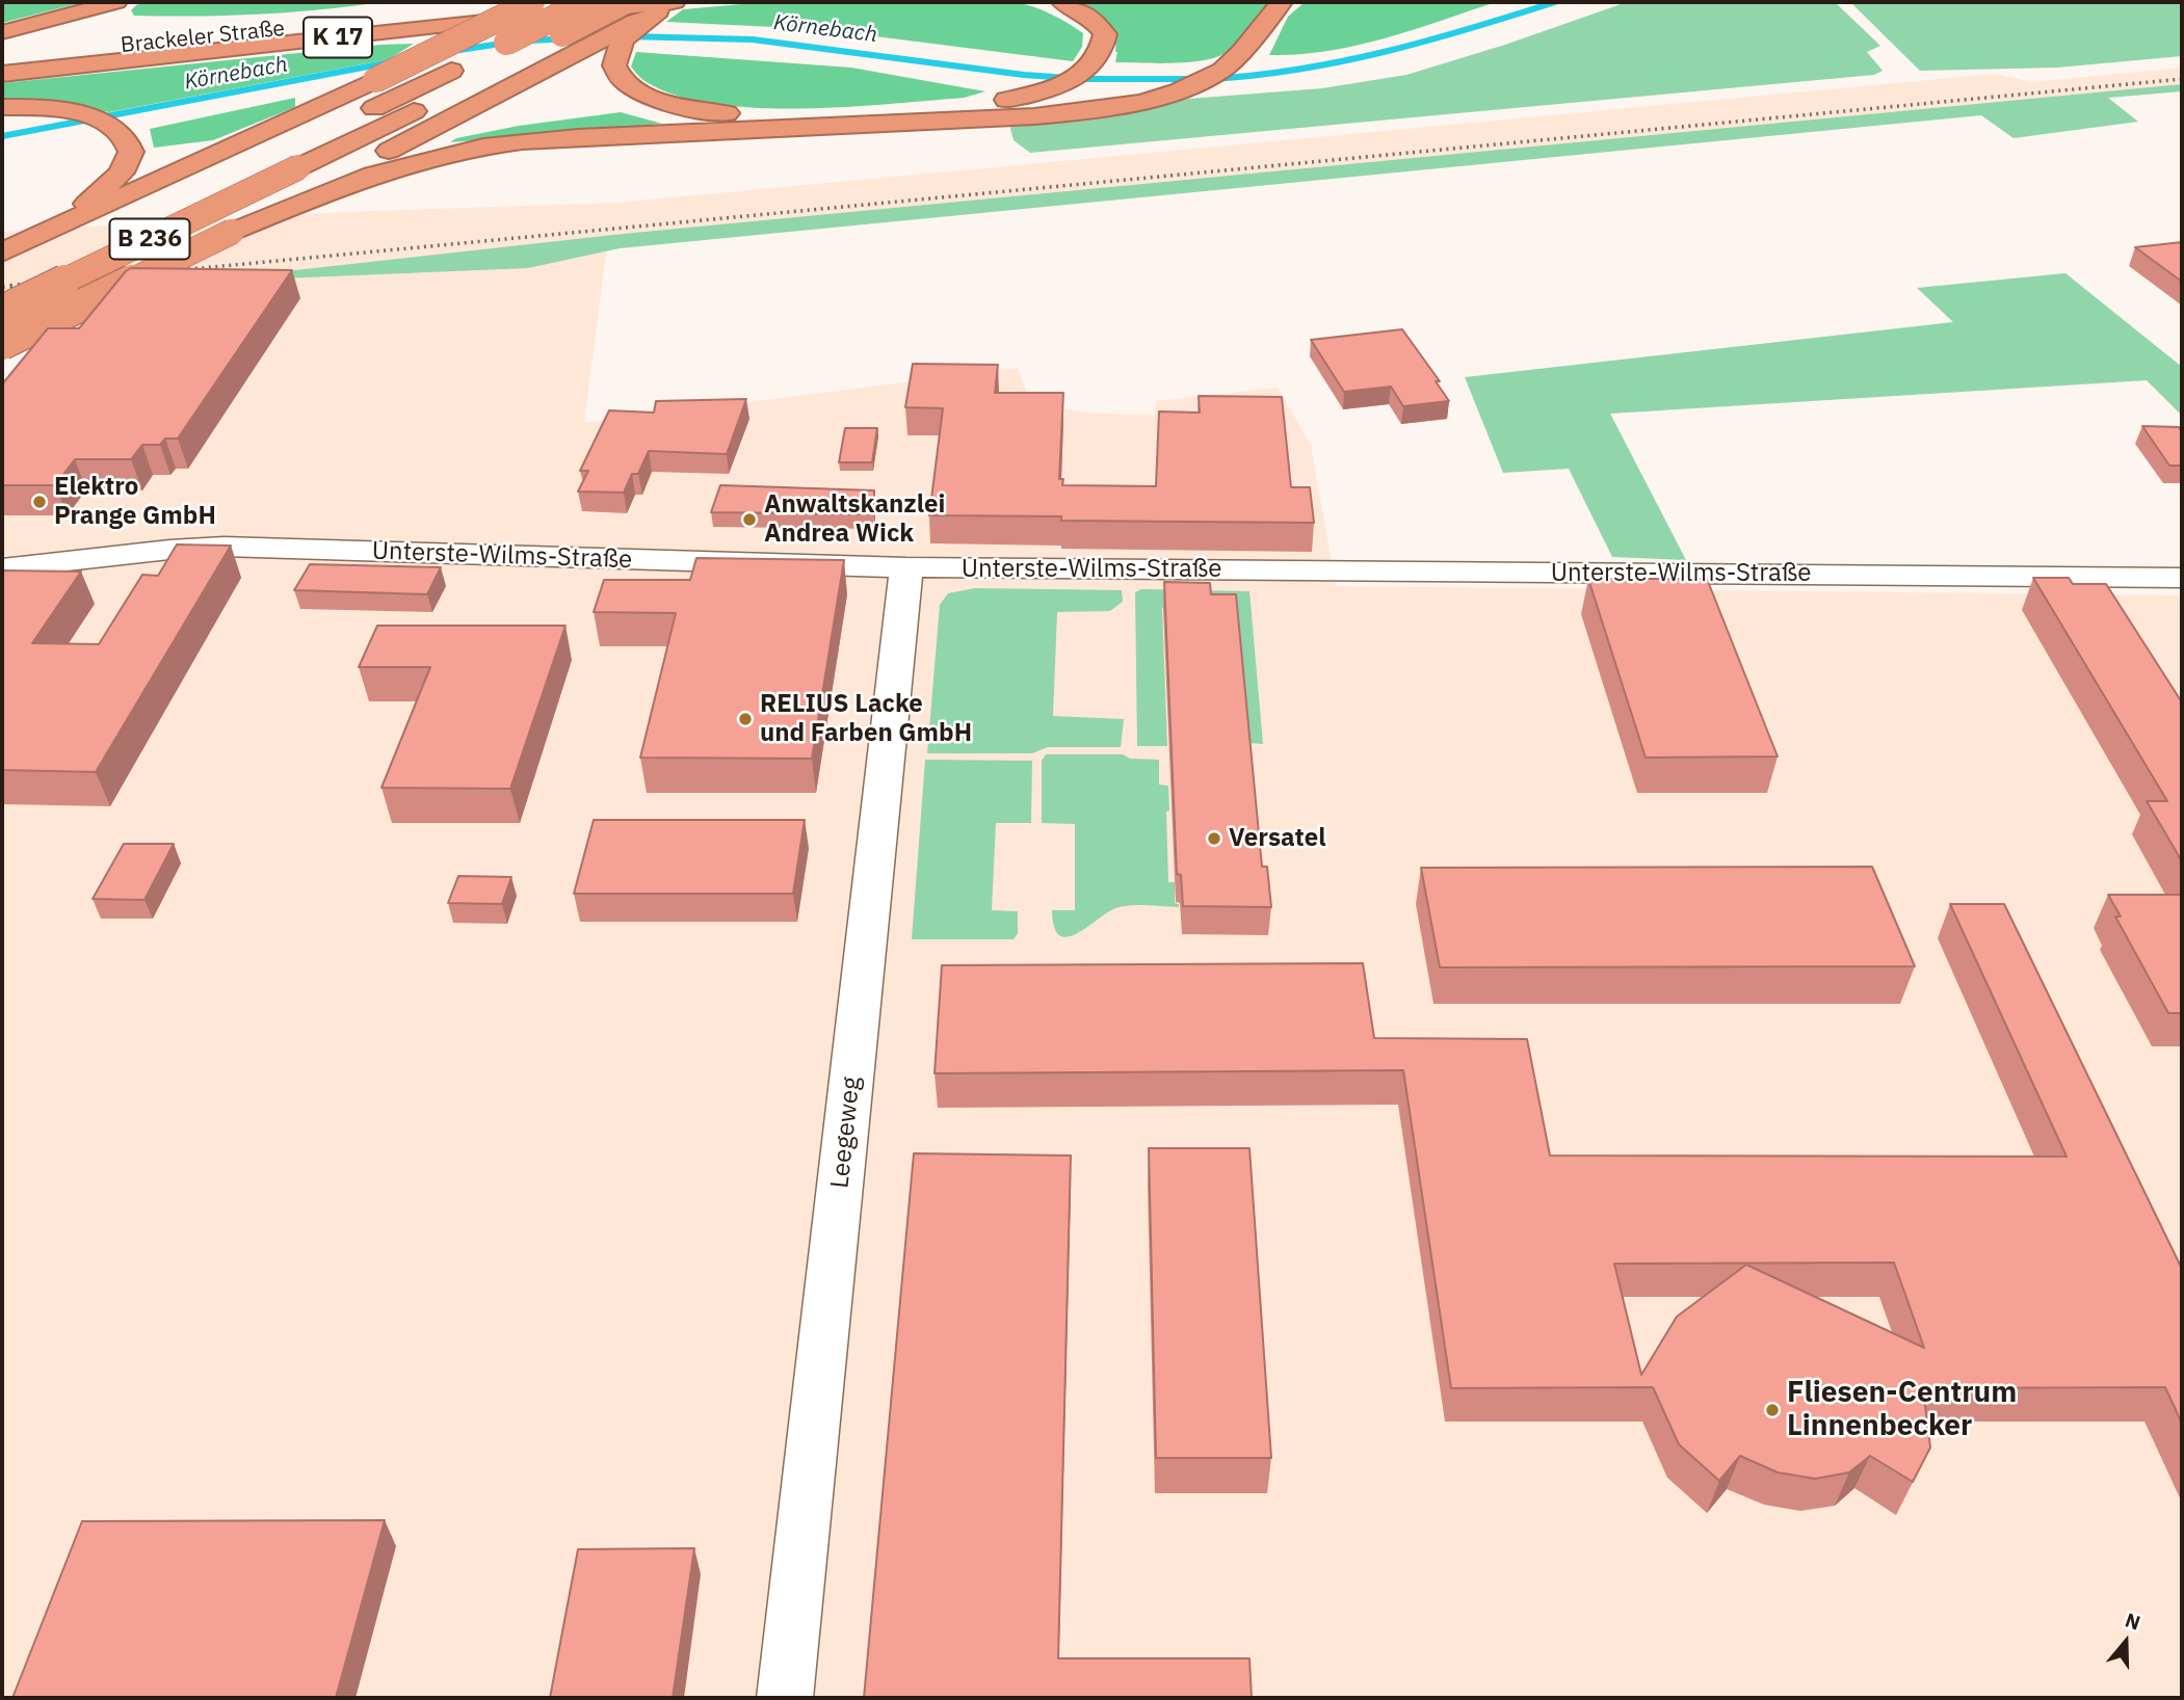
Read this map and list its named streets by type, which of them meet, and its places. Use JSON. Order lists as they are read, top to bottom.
{
  "streets": {
    "highway": ["Brackeler Straße", "K 17", "B 236"],
    "street": ["Unterste-Wilms-Straße", "Leegeweg"]
  },
  "crossings": [
    ["Unterste-Wilms-Straße", "Leegeweg"]
  ],
  "water": ["Körnebach"],
  "places": [
    "Elektro Prange GmbH",
    "Anwaltskanzlei Andrea Wick",
    "RELIUS Lacke und Farben GmbH",
    "Versatel",
    "Fliesen-Centrum Linnenbecker"
  ],
  "north": "top"
}
